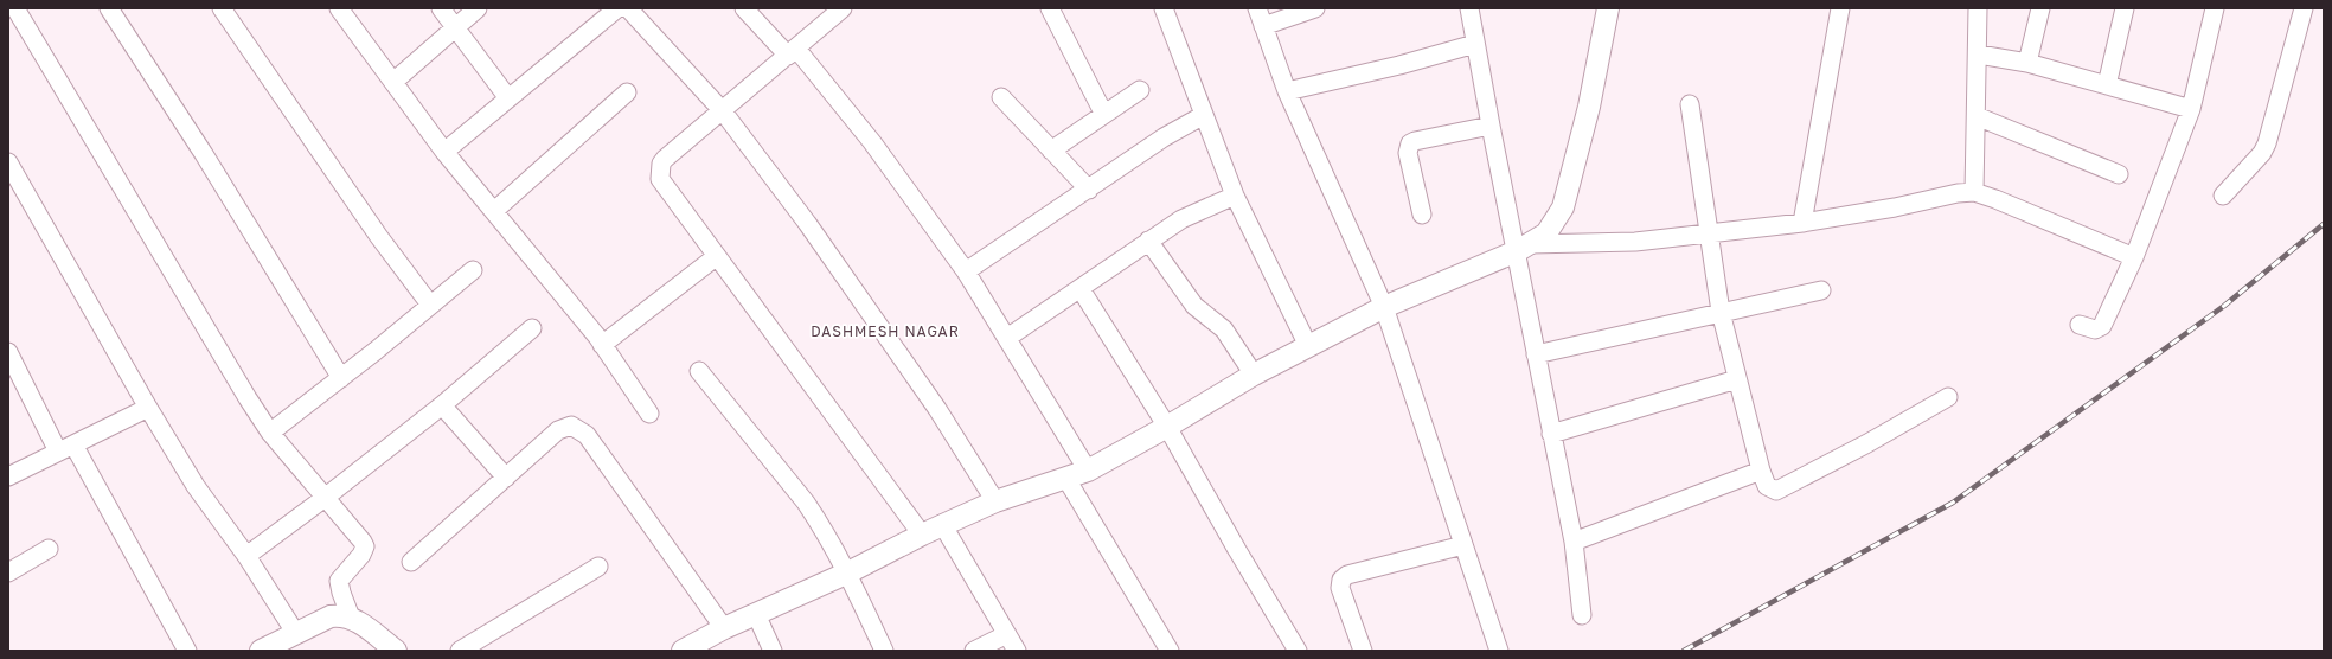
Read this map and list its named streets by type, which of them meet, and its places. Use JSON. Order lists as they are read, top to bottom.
{
  "districts": ["DASHMESH NAGAR"]
}
